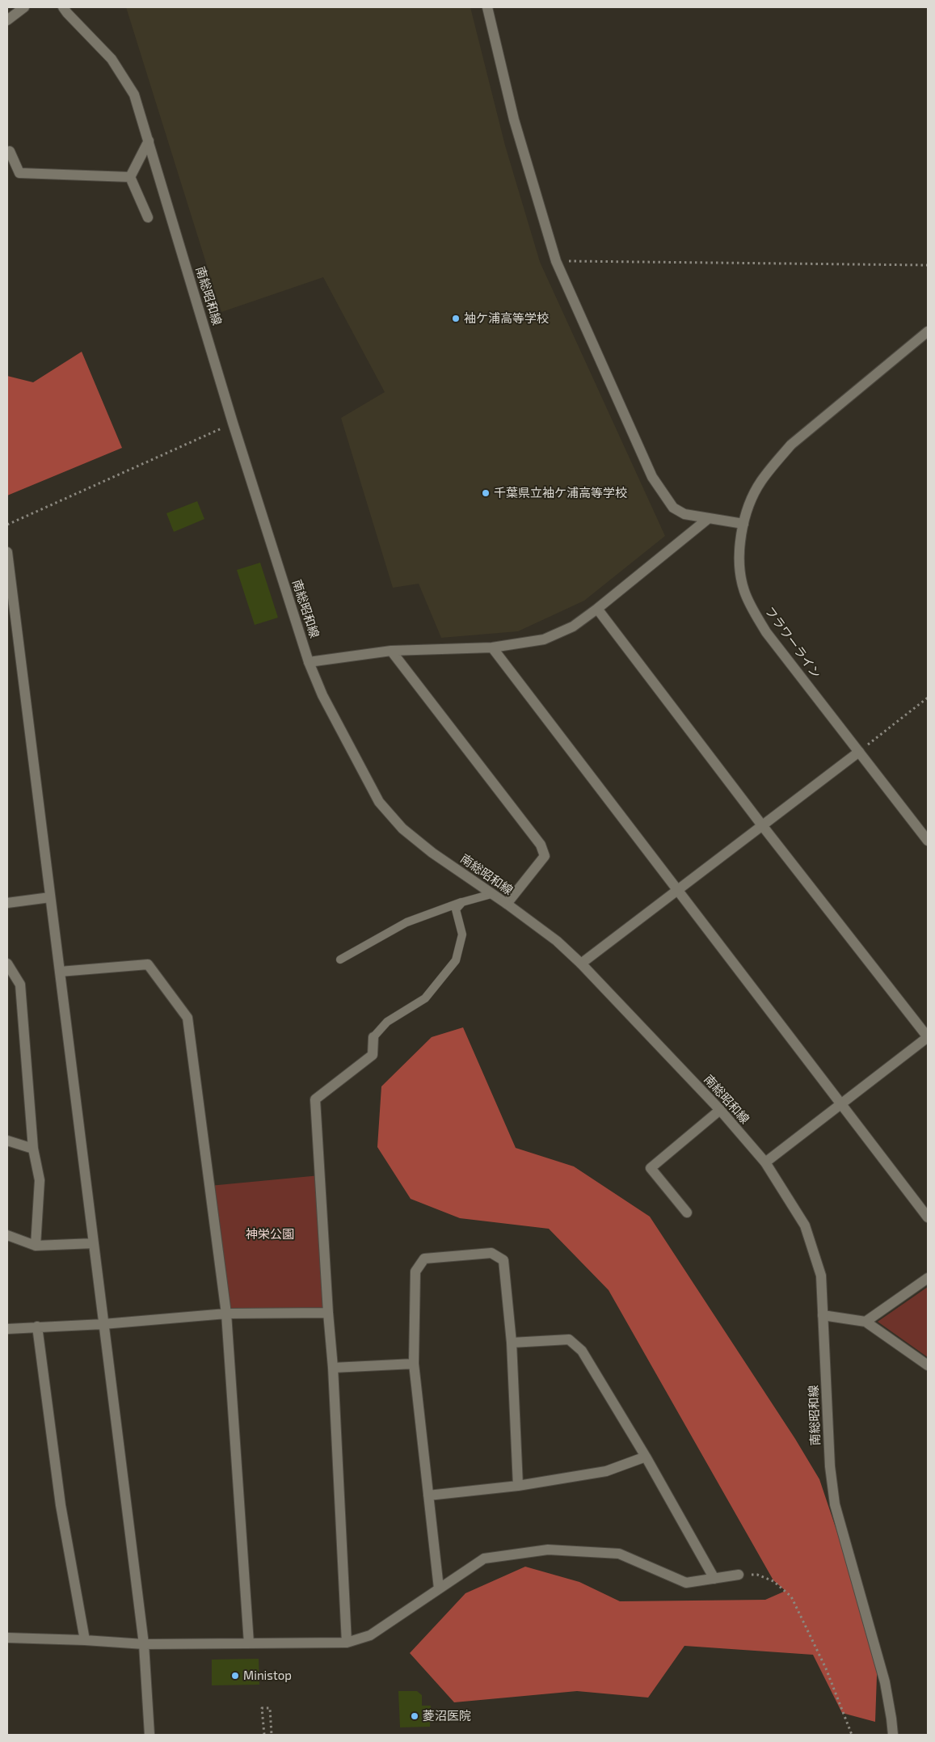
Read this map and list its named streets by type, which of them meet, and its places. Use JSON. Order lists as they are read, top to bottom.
{
  "streets": {
    "street": ["南総昭和線", "フラワーライン"]
  },
  "parks": ["神栄公園"],
  "places": [
    "袖ケ浦高等学校",
    "千葉県立袖ケ浦高等学校",
    "Ministop",
    "菱沼医院"
  ]
}
